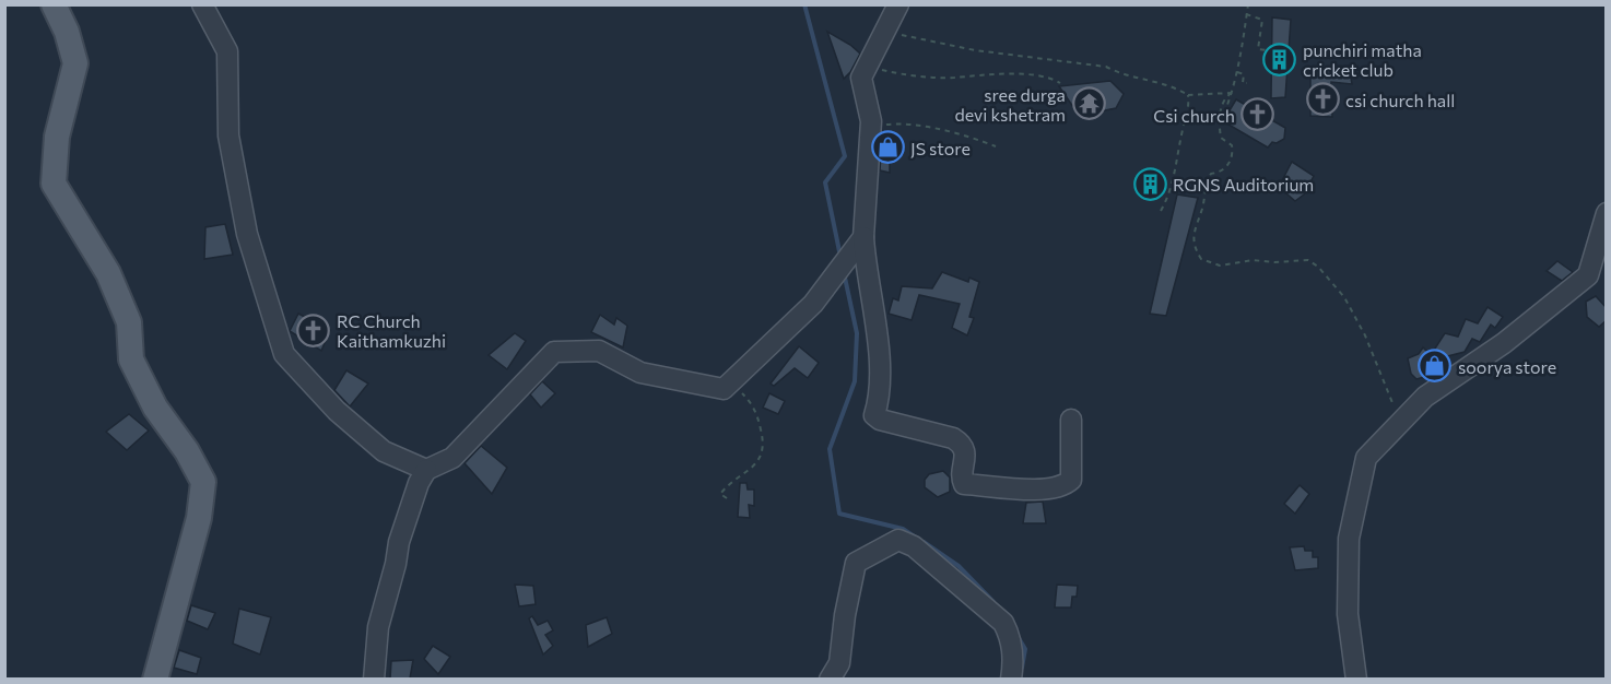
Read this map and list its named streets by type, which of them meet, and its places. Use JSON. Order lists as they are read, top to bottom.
{
  "places": {
    "building": ["punchiri matha cricket club", "RGNS Auditorium"],
    "church": ["csi church hall", "Csi church", "RC Church Kaithamkuzhi"],
    "temple": ["sree durga devi kshetram"],
    "shop": ["JS store", "soorya store"]
  }
}
